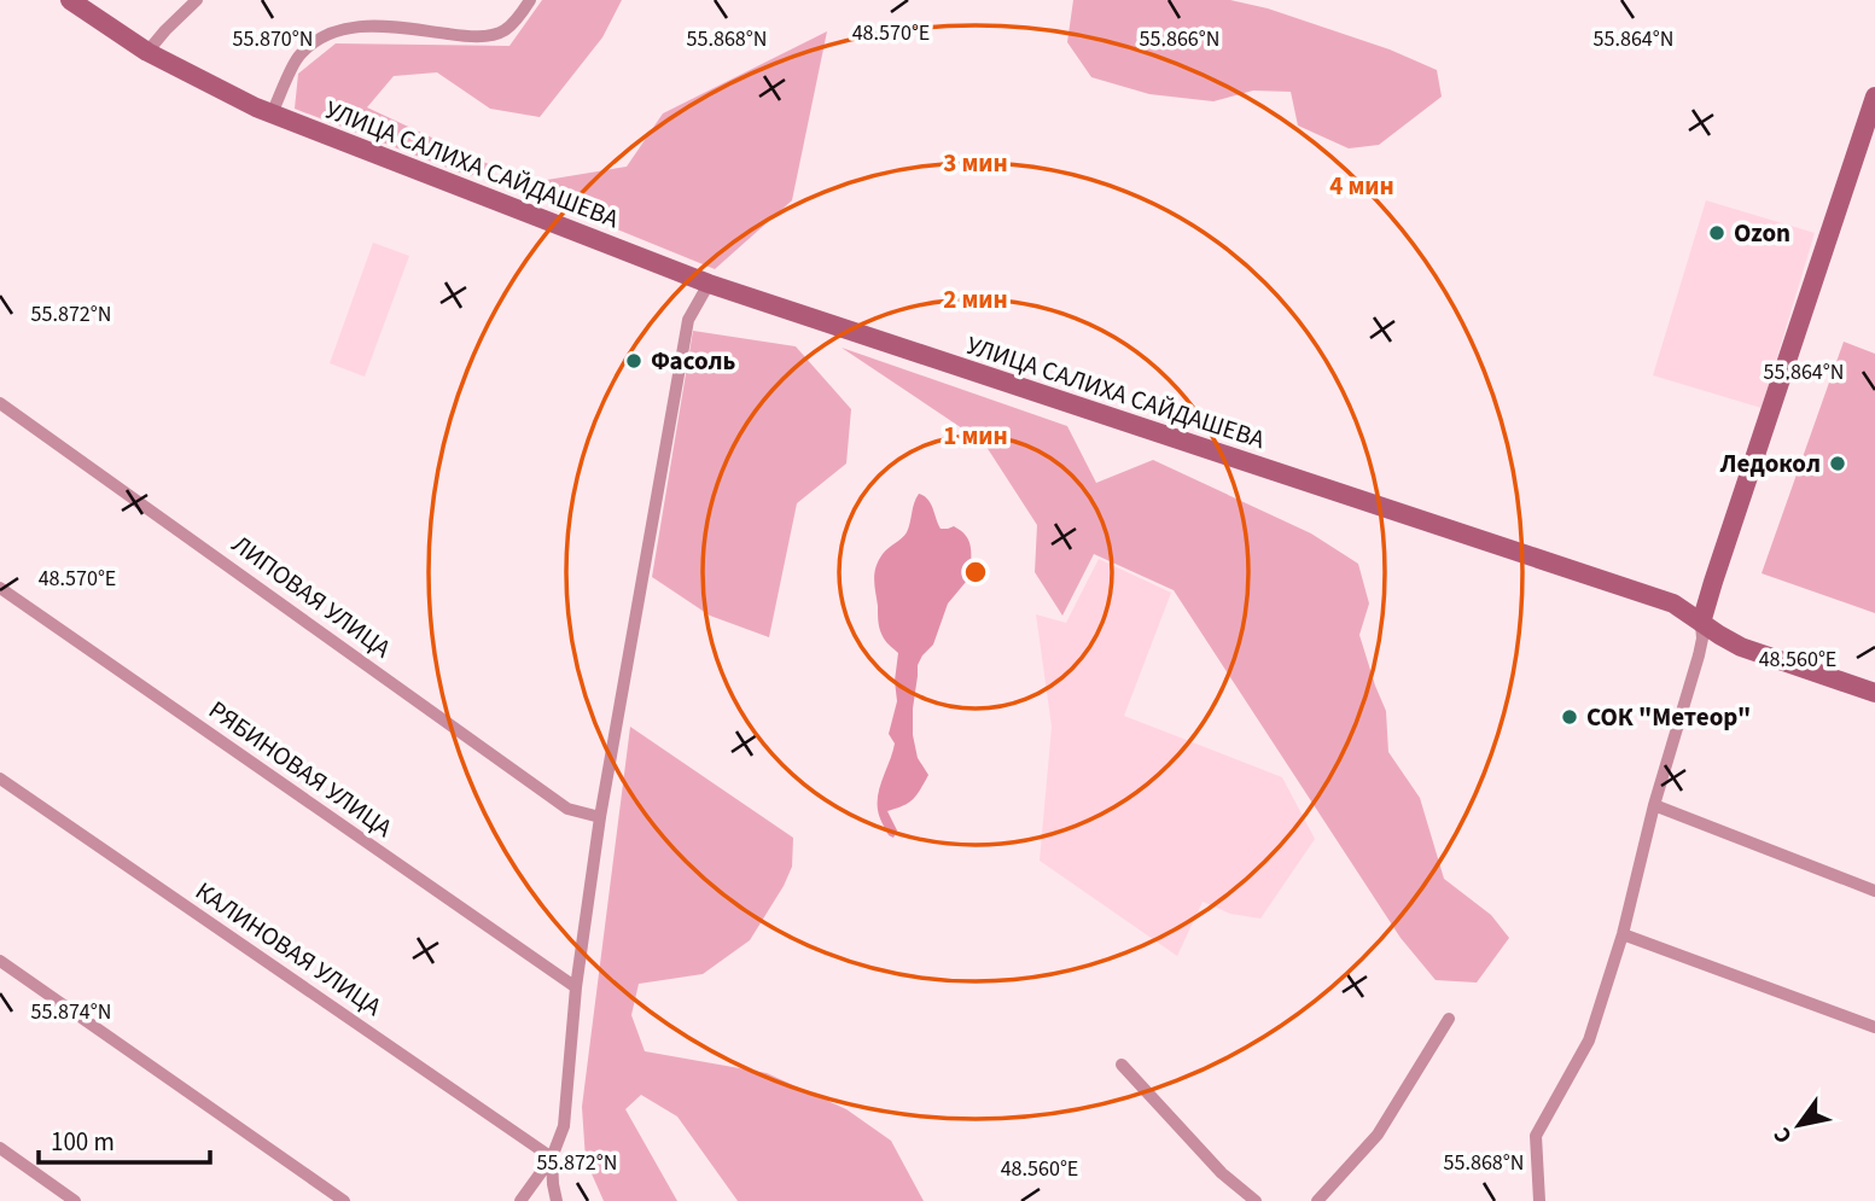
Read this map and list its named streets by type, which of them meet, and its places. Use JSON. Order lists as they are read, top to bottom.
{
  "streets": {
    "street": [
      "УЛИЦА САЛИХА САЙДАШЕВА",
      "ЛИПОВАЯ УЛИЦА",
      "РЯБИНОВАЯ УЛИЦА",
      "КАЛИНОВАЯ УЛИЦА"
    ]
  },
  "places": [
    "Ozon",
    "Фасоль",
    "Ледокол",
    "СОК \"Метеор\""
  ],
  "scale_bar": "100 m",
  "north": "bottom left",
  "coordinates": [
    "48.570°E",
    "55.864°N",
    "55.870°N",
    "55.868°N",
    "55.866°N",
    "55.872°N",
    "48.560°E",
    "55.874°N"
  ],
  "rings": [
    "3 мин",
    "4 мин",
    "2 мин",
    "1 мин"
  ]
}
